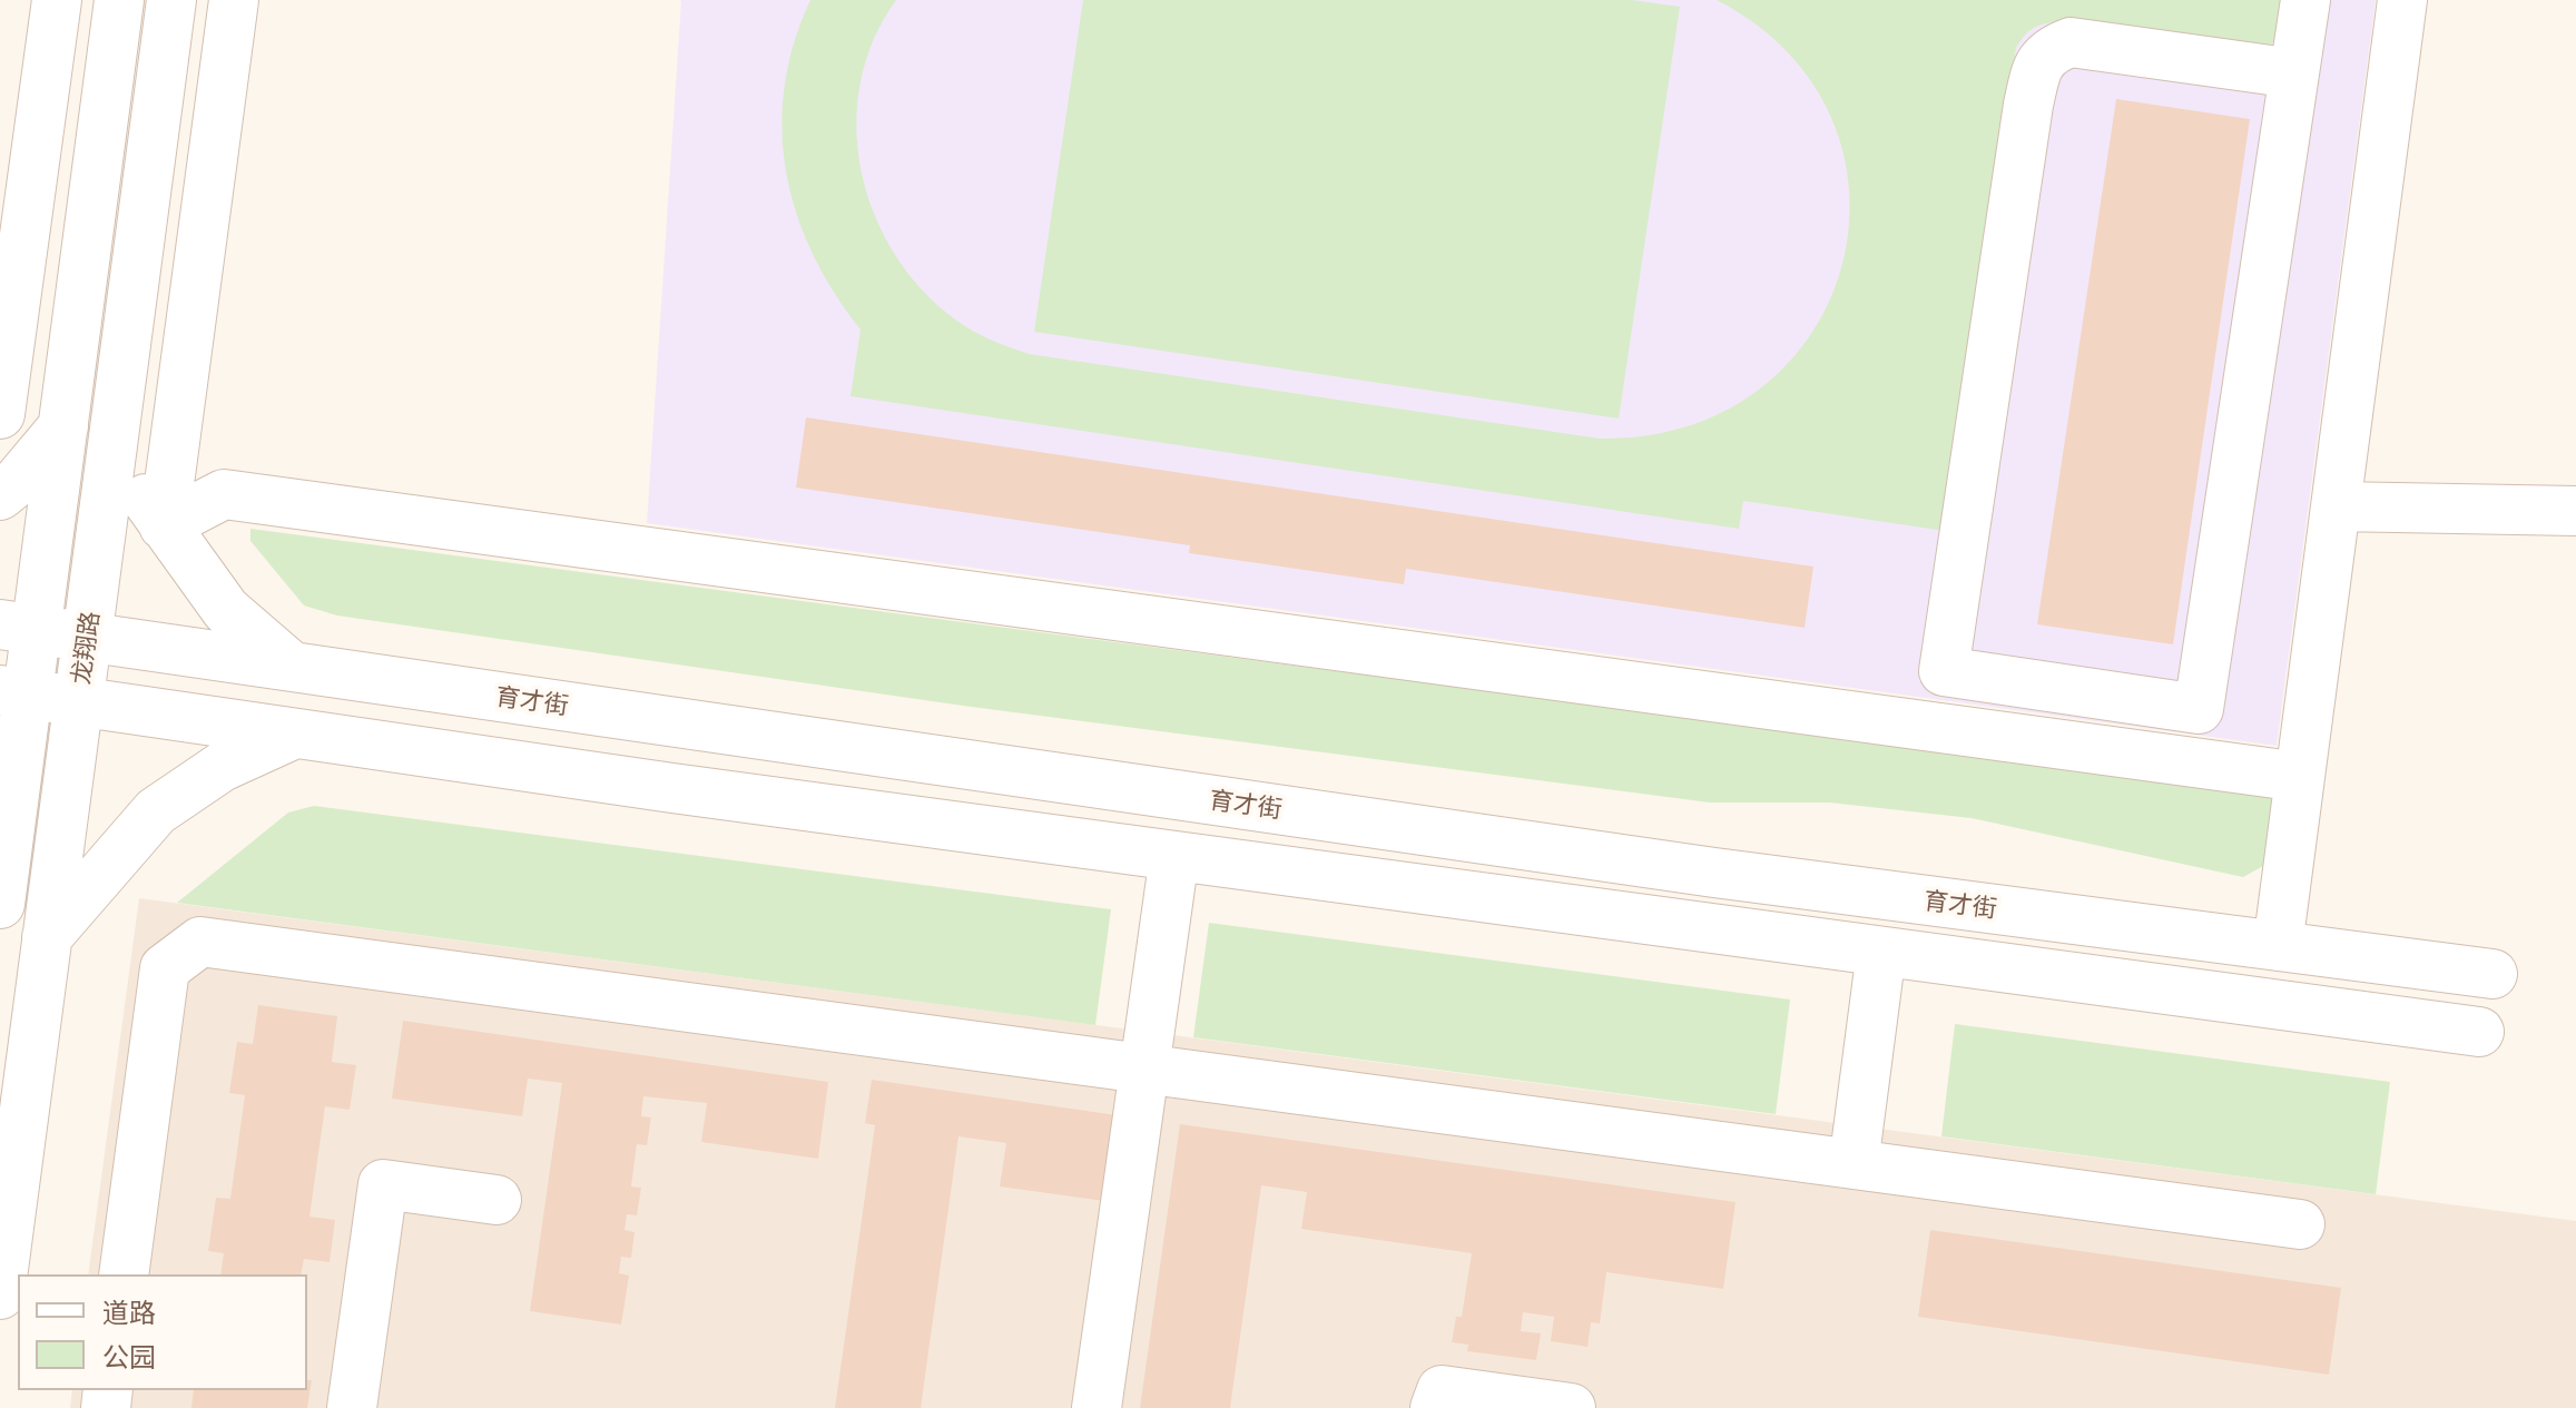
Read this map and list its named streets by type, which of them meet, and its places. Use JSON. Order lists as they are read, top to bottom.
{
  "streets": {
    "street": ["龙翔路", "育才街"]
  },
  "crossings": [
    ["龙翔路", "育才街"]
  ],
  "legend": ["道路", "公园"]
}
